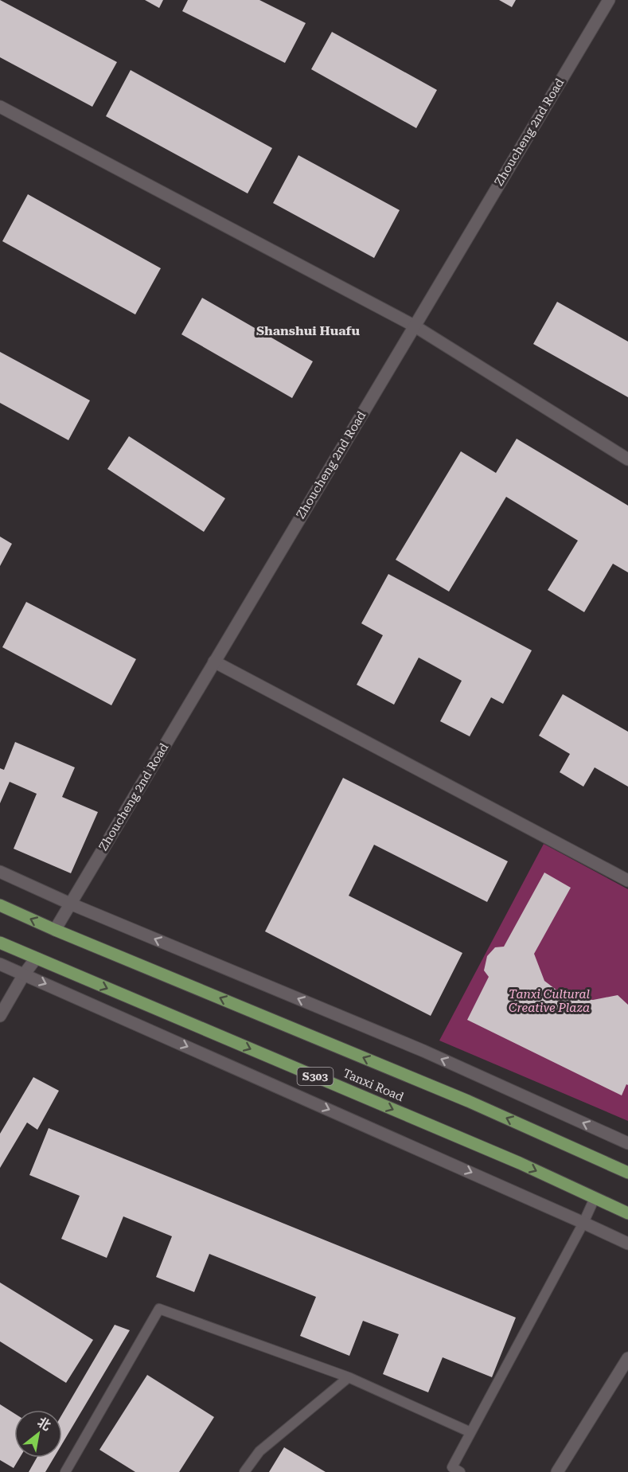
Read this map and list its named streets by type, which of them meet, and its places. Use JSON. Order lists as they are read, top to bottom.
{
  "streets": {
    "main road": ["S303", "Tanxi Road"],
    "street": ["Zhoucheng 2nd Road"]
  },
  "crossings": [
    ["Zhoucheng 2nd Road", "Tanxi Road"]
  ],
  "districts": ["Shanshui Huafu"],
  "parks": ["Tanxi Cultural Creative Plaza"],
  "north": "top right"
}
